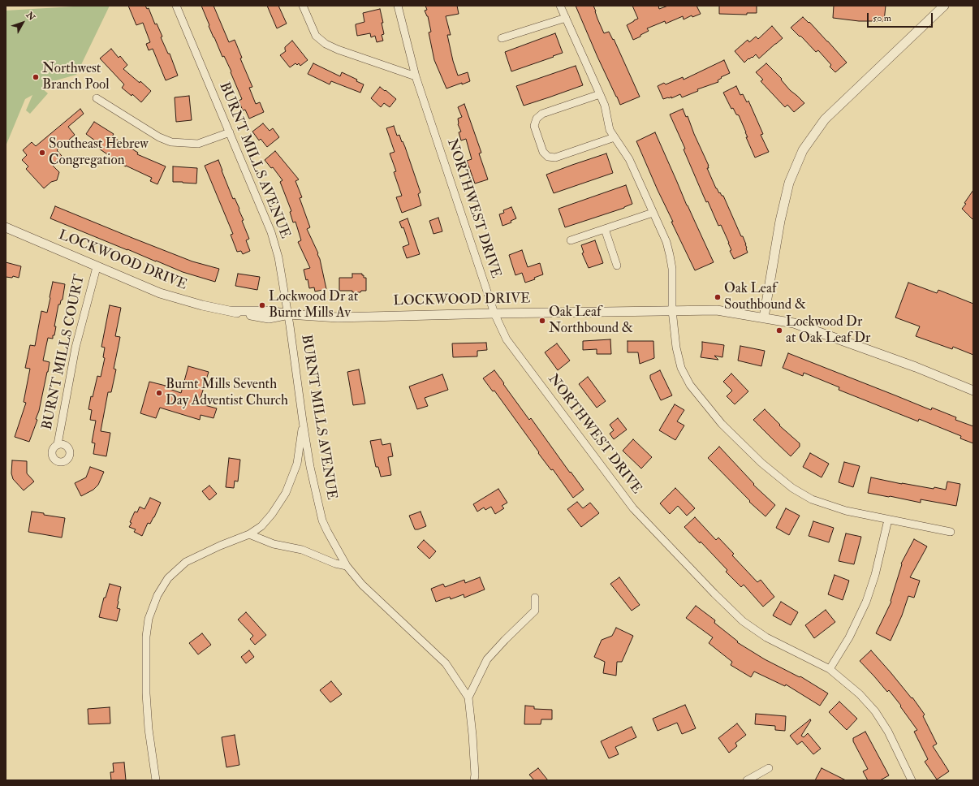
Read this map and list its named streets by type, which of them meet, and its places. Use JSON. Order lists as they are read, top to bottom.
{
  "streets": {
    "street": [
      "BURNT MILLS AVENUE",
      "NORTHWEST DRIVE",
      "LOCKWOOD DRIVE",
      "BURNT MILLS COURT"
    ]
  },
  "crossings": [
    ["BURNT MILLS AVENUE", "LOCKWOOD DRIVE"],
    ["NORTHWEST DRIVE", "LOCKWOOD DRIVE"],
    ["LOCKWOOD DRIVE", "BURNT MILLS COURT"]
  ],
  "places": [
    "Northwest Branch Pool",
    "Southeast Hebrew Congregation",
    "Oak Leaf Southbound &",
    "Lockwood Dr at Burnt Mills Av",
    "Oak Leaf Northbound &",
    "Lockwood Dr at Oak Leaf Dr",
    "Burnt Mills Seventh Day Adventist Church"
  ],
  "scale_bar": "50 m",
  "north": "top right"
}
